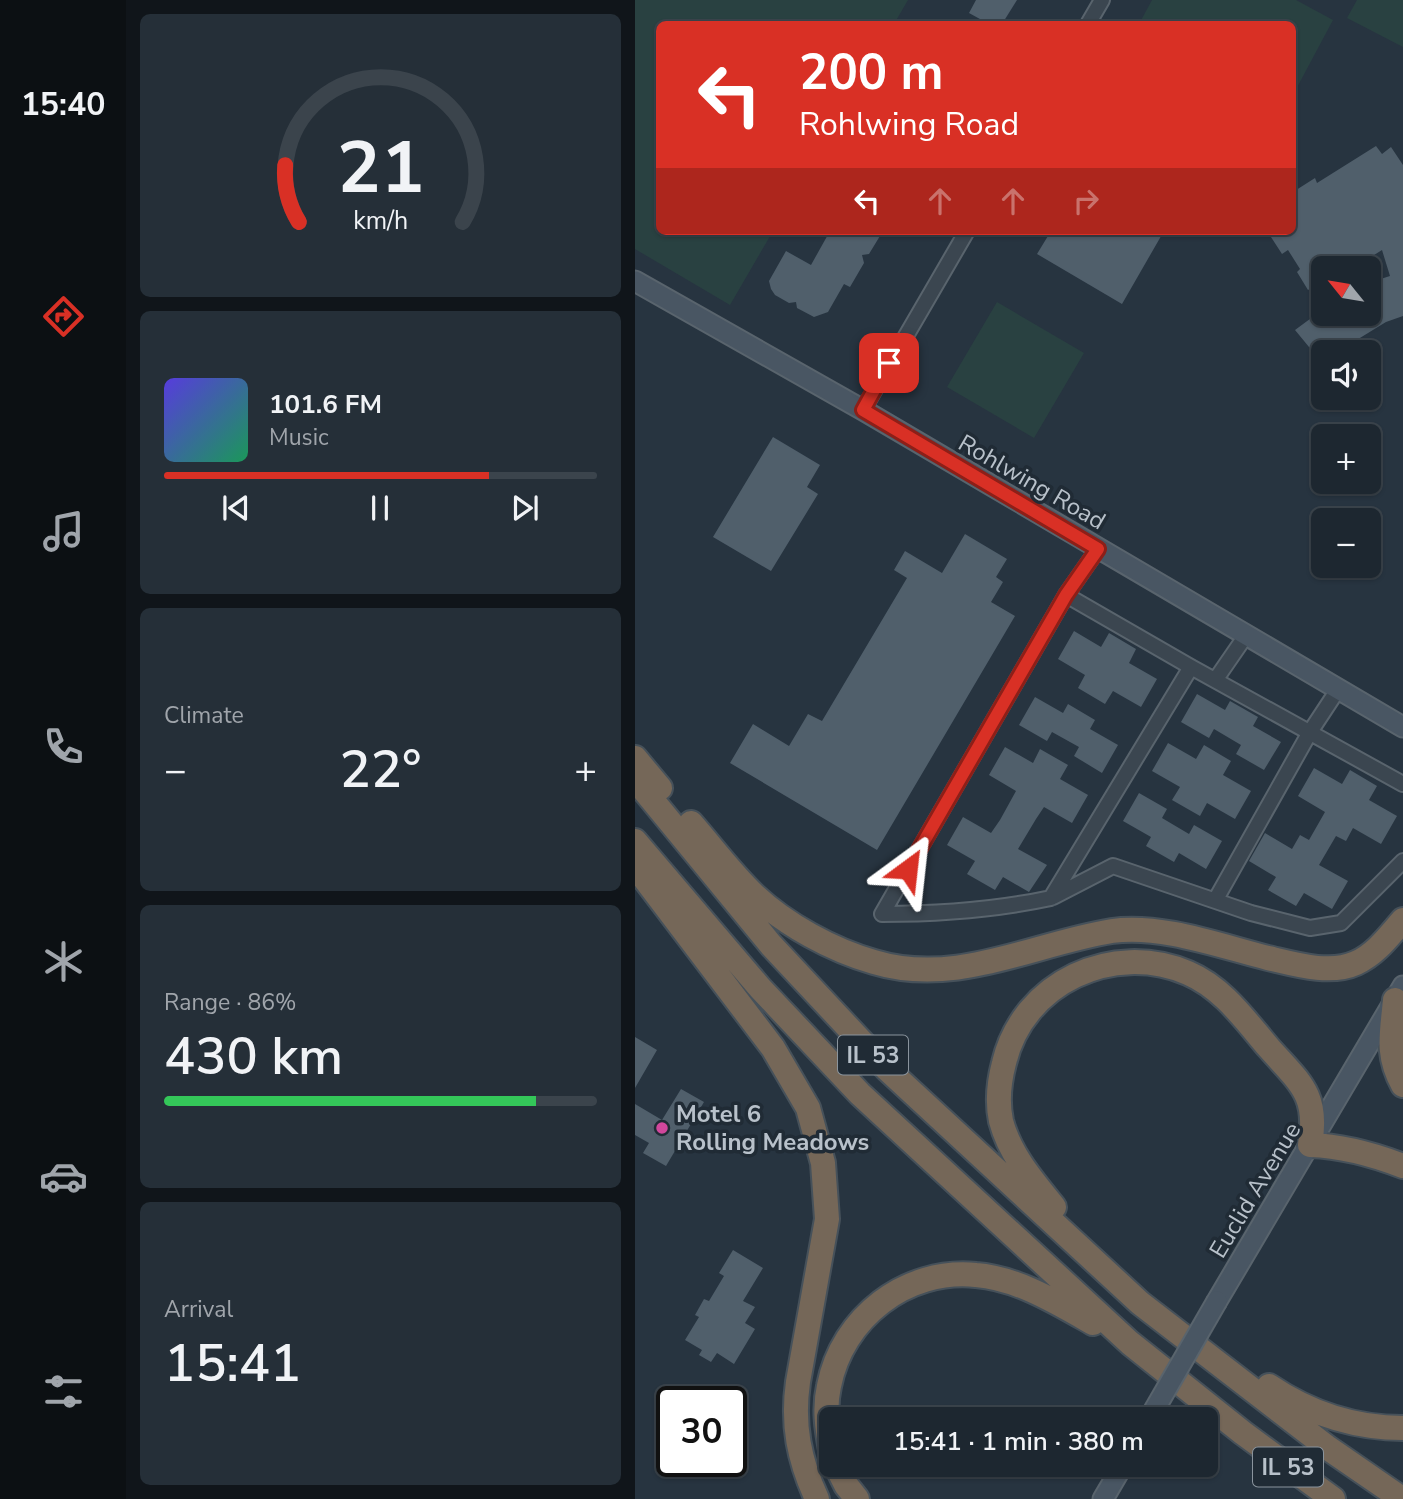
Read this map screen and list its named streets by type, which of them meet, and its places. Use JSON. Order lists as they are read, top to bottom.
{
  "streets": {
    "highway": ["IL 53"],
    "main road": ["Rohlwing Road", "Euclid Avenue"]
  },
  "places": ["Motel 6 Rolling Meadows"],
  "north": "top left",
  "page": {
    "tabs": "15:40",
    "turn": ["200 m", "Rohlwing Road"],
    "map_buttons": ["+", "−"],
    "song": ["101.6 FM", "Music"],
    "tile": [
      "Climate",
      ["Range · 86%", "430 km"],
      ["Arrival", "15:41"]
    ],
    "heat": ["−", "22°", "+"],
    "limit": "30",
    "trip": "15:41 · 1 min · 380 m",
    "gauge": ["21", "km/h"]
  }
}
